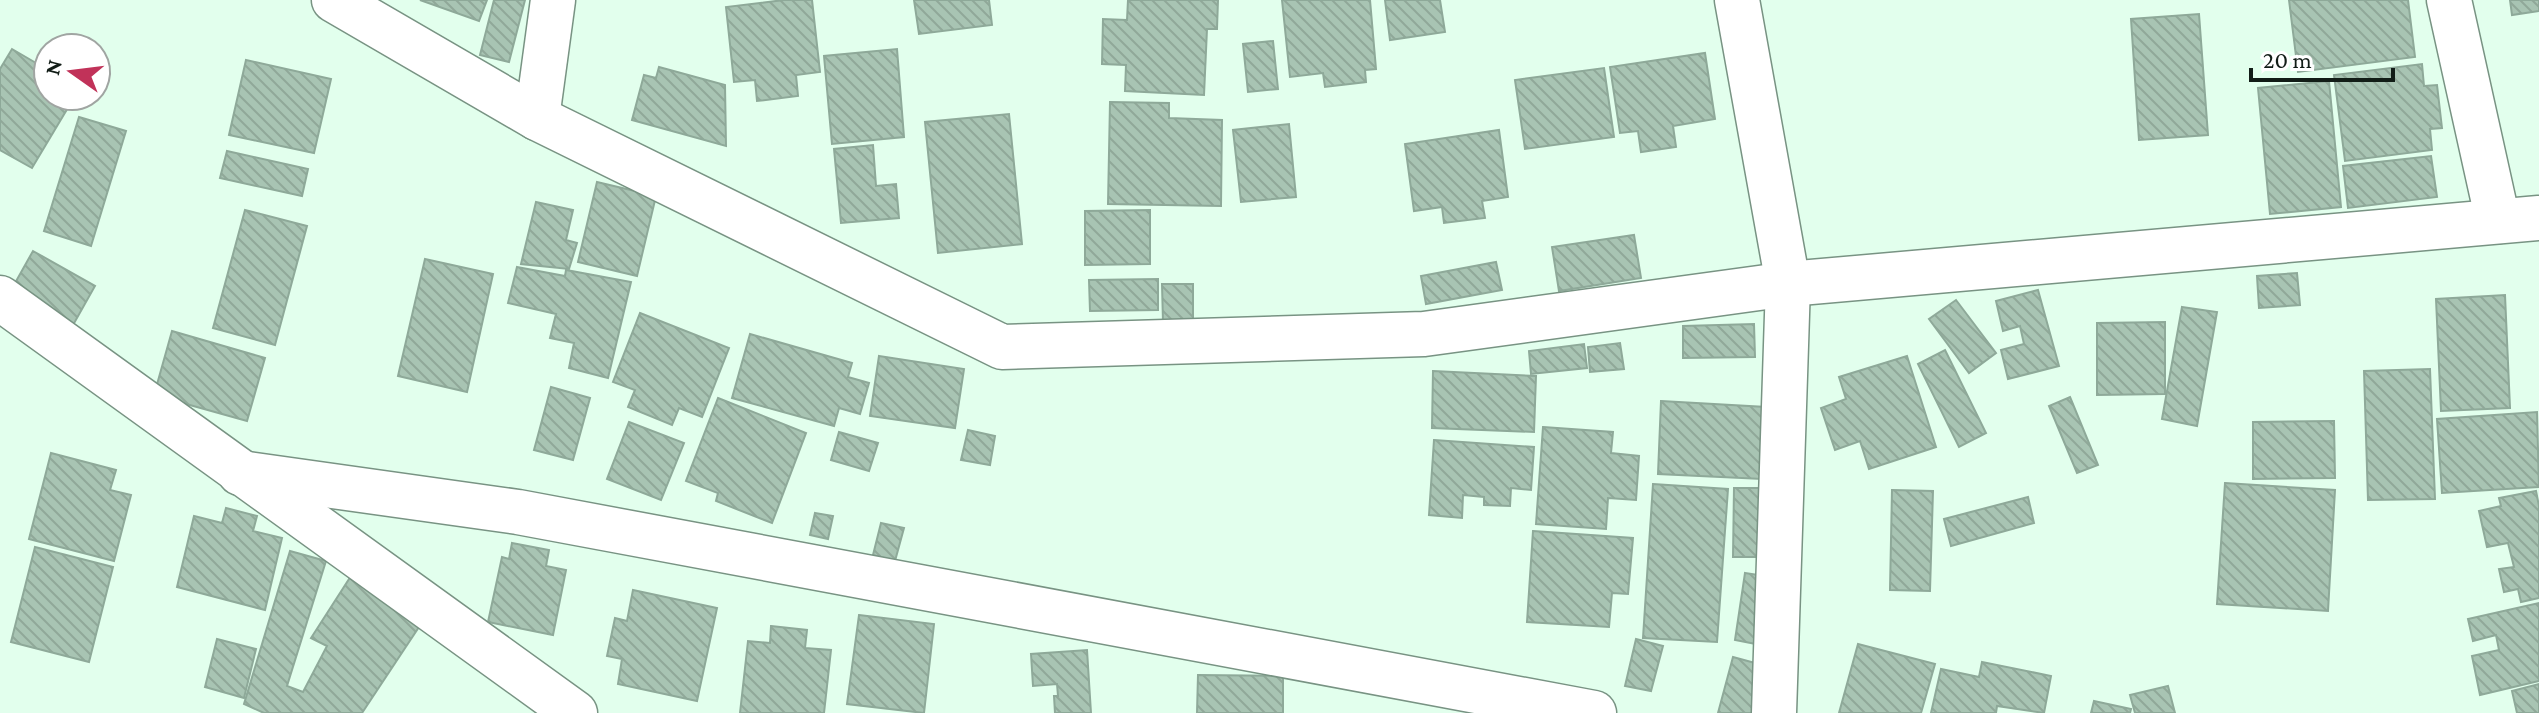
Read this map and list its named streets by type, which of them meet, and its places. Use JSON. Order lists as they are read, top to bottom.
{
  "scale_bar": "20 m",
  "north": "left"
}
